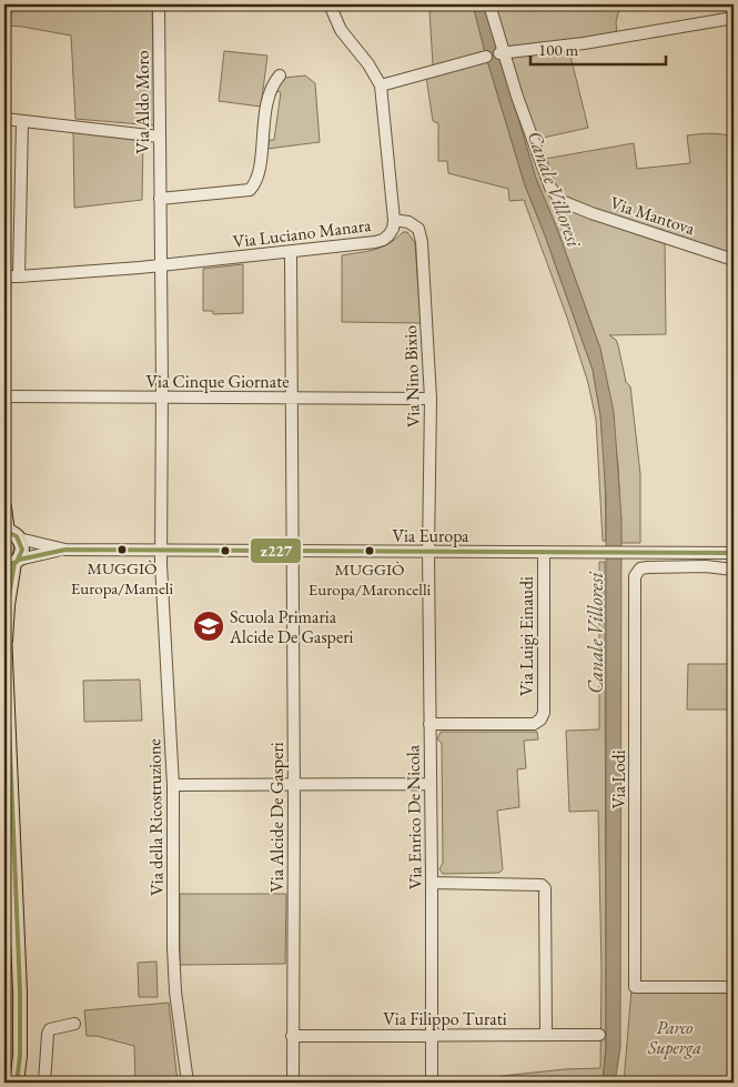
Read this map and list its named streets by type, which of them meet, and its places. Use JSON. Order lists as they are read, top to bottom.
{
  "streets": {
    "street": [
      "Via Aldo Moro",
      "Via Mantova",
      "Via Luciano Manara",
      "Via Nino Bixio",
      "Via Cinque Giornate",
      "Via Europa",
      "Via Luigi Einaudi",
      "Via Lodi",
      "Via della Ricostruzione",
      "Via Alcide De Gasperi",
      "Via Enrico De Nicola",
      "Via Filippo Turati"
    ]
  },
  "crossings": [
    ["Via Aldo Moro", "Via Luciano Manara"],
    ["Via Aldo Moro", "Via Cinque Giornate"],
    ["Via Aldo Moro", "Via della Ricostruzione"],
    ["Via Luciano Manara", "Via Nino Bixio"],
    ["Via Luciano Manara", "Via Alcide De Gasperi"],
    ["Via Nino Bixio", "Via Cinque Giornate"],
    ["Via Nino Bixio", "Via Europa"],
    ["Via Nino Bixio", "Via Enrico De Nicola"],
    ["Via Cinque Giornate", "Via della Ricostruzione"],
    ["Via Cinque Giornate", "Via Alcide De Gasperi"],
    ["Via Europa", "Via Luigi Einaudi"],
    ["Via Europa", "Via della Ricostruzione"],
    ["Via Europa", "Via Alcide De Gasperi"],
    ["Via Europa", "Via Enrico De Nicola"],
    ["Via Luigi Einaudi", "Via Enrico De Nicola"],
    ["Via Alcide De Gasperi", "Via Filippo Turati"],
    ["Via Enrico De Nicola", "Via Filippo Turati"]
  ],
  "water": ["Canale Villoresi"],
  "parks": ["Parco Superga"],
  "places": {
    "other": ["MUGGIÒ Europa/Mameli", "MUGGIÒ Europa/Maroncelli"],
    "school or university": ["Scuola Primaria Alcide De Gasperi"]
  },
  "lines": ["transit line z227"],
  "scale_bar": "100 m"
}
